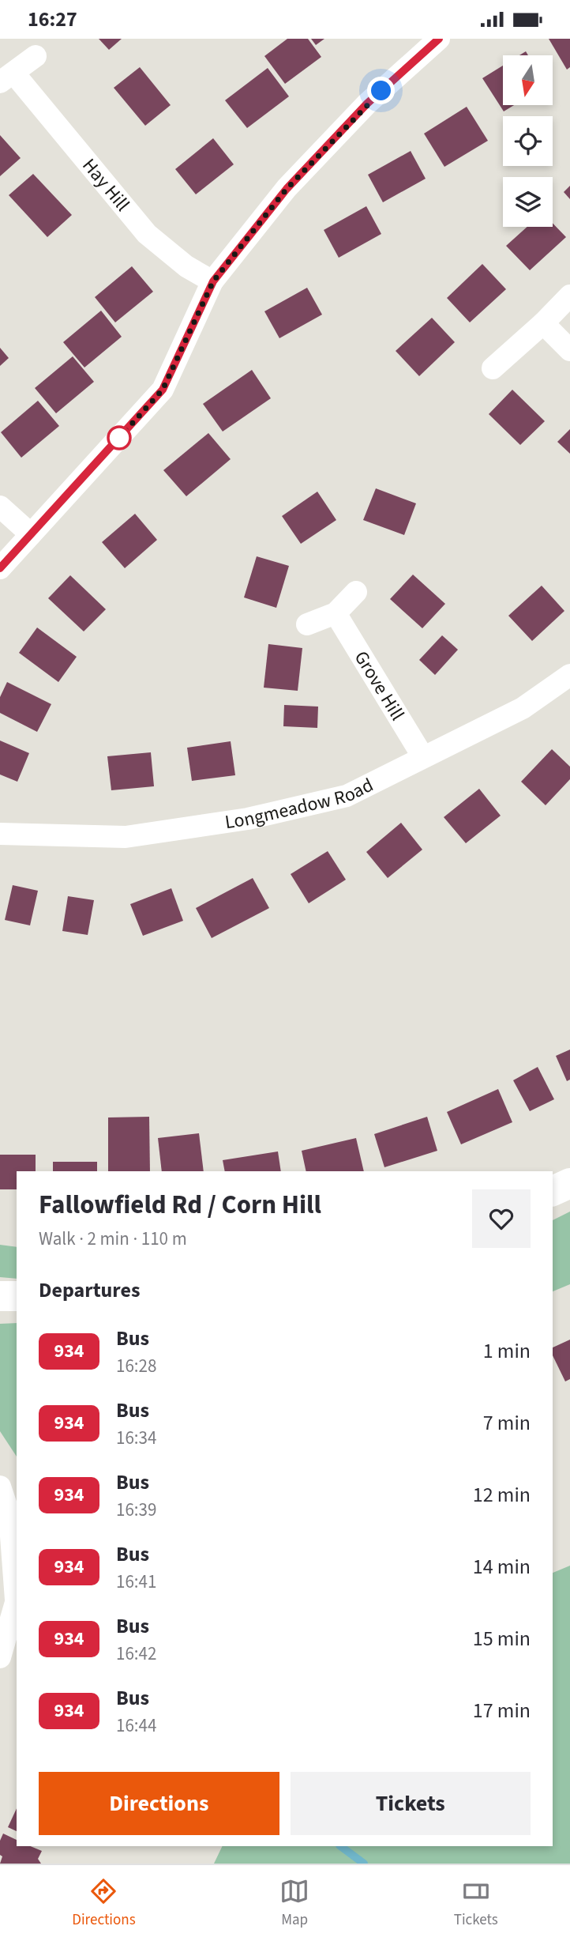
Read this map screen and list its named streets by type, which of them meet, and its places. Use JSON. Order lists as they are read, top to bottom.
{
  "streets": {
    "street": ["Hay Hill", "Grove Hill", "Longmeadow Road"]
  },
  "crossings": [
    ["Grove Hill", "Longmeadow Road"]
  ],
  "lines": ["bus line 934"],
  "north": "bottom",
  "page": {
    "status": "16:27",
    "heading": [
      ["Fallowfield Rd / Corn Hill", "Walk · 2 min · 110 m"],
      "Departures"
    ],
    "list": [
      {
        "mark": "934",
        "name": "Bus",
        "note": "16:28",
        "value": "1 min"
      },
      {
        "mark": "934",
        "name": "Bus",
        "note": "16:34",
        "value": "7 min"
      },
      {
        "mark": "934",
        "name": "Bus",
        "note": "16:39",
        "value": "12 min"
      },
      {
        "mark": "934",
        "name": "Bus",
        "note": "16:41",
        "value": "14 min"
      },
      {
        "mark": "934",
        "name": "Bus",
        "note": "16:42",
        "value": "15 min"
      },
      {
        "mark": "934",
        "name": "Bus",
        "note": "16:44",
        "value": "17 min"
      }
    ],
    "buttons": ["Directions", "Tickets"],
    "tabs": ["Directions", "Map", "Tickets"]
  }
}
